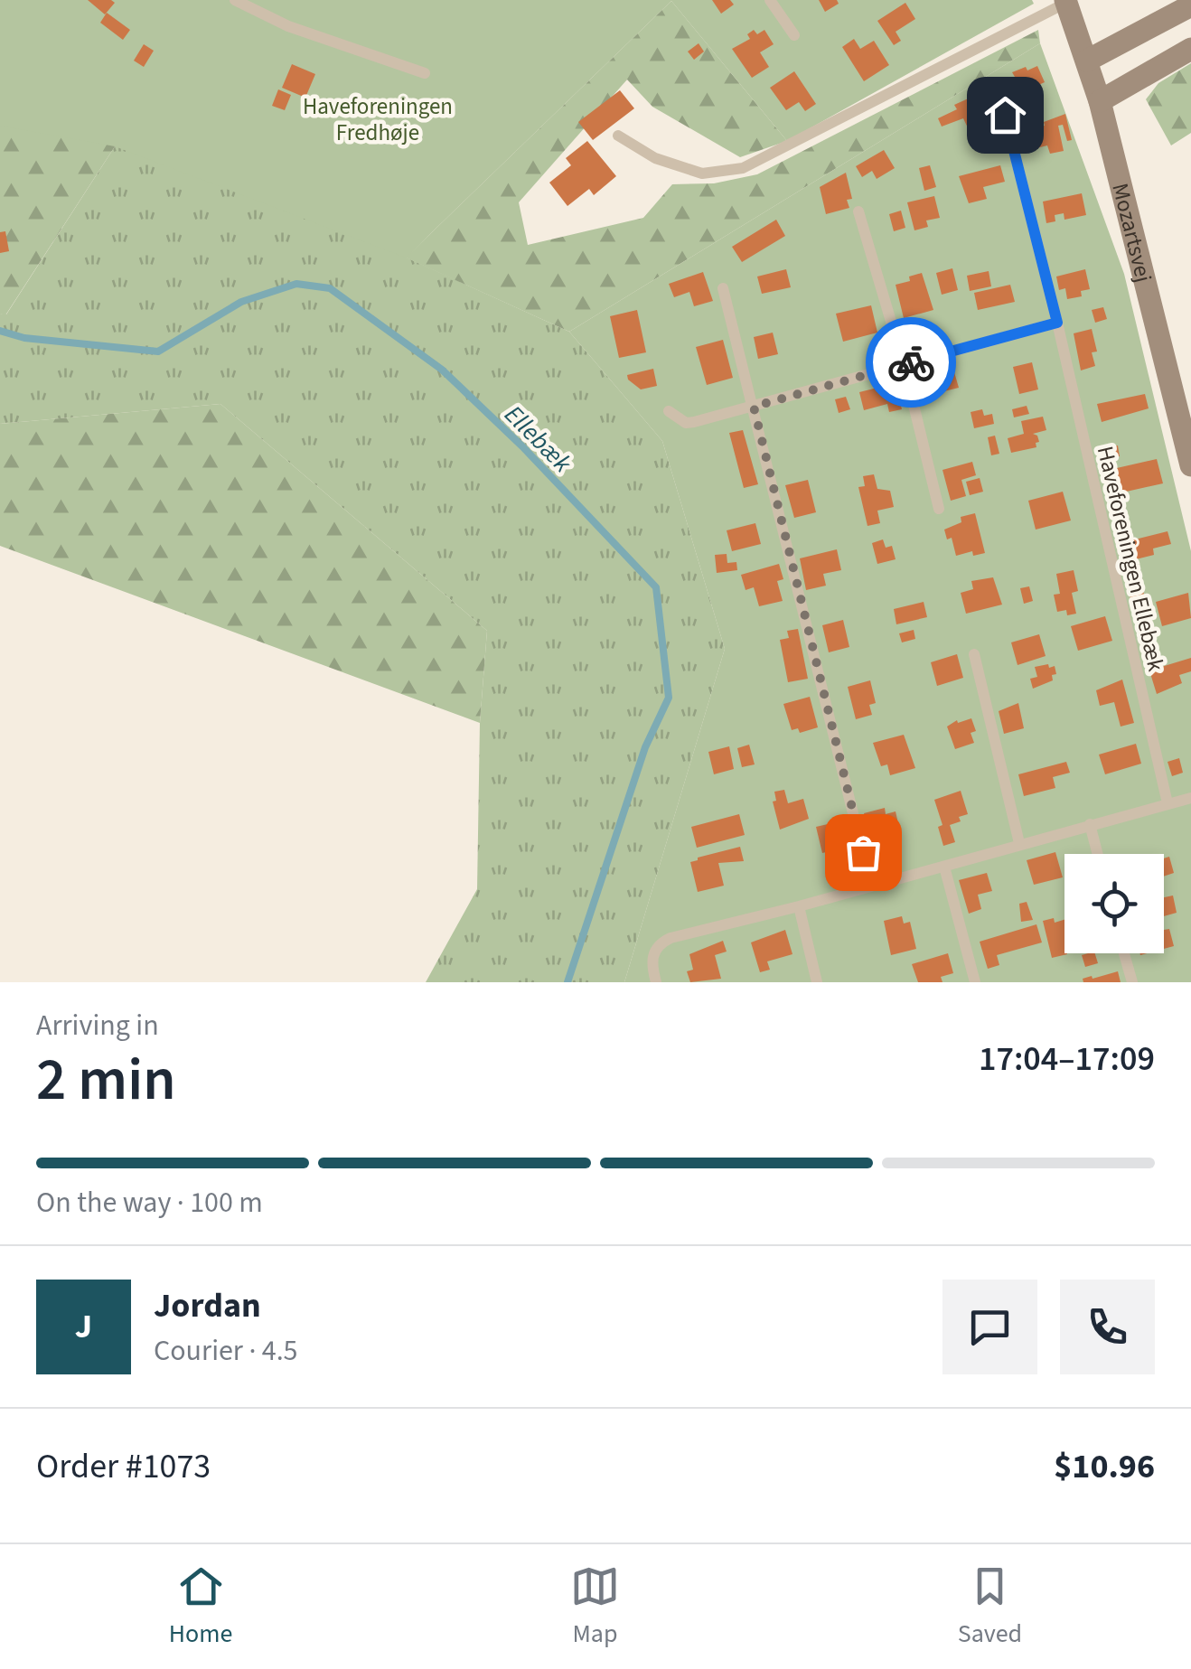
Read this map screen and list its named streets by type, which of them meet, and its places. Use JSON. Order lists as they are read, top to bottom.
{
  "streets": {
    "street": ["Mozartsvej"],
    "lane": ["Haveforeningen Ellebæk"]
  },
  "water": ["Ellebæk"],
  "parks": ["Haveforeningen Fredhøje"],
  "page": {
    "heading": ["2 min", "Arriving in", "17:04–17:09"],
    "panel": [
      "Jordan",
      "Courier · 4.5",
      "Order #1073",
      "$10.96"
    ],
    "bar": "On the way · 100 m",
    "round": "J",
    "tabs": ["Home", "Map", "Saved"]
  }
}
